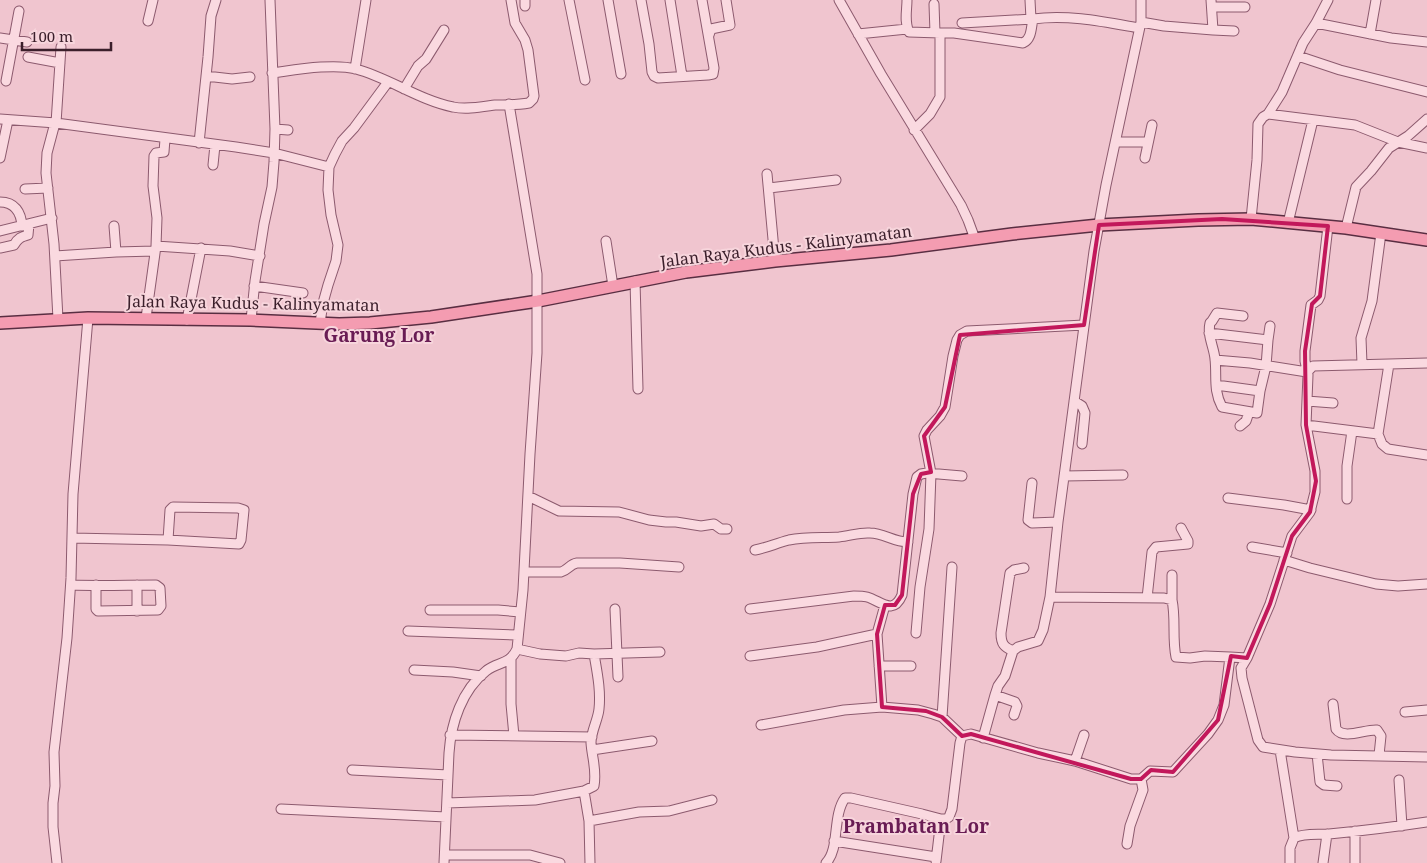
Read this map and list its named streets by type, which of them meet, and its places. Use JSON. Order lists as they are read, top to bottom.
{
  "streets": {
    "main road": ["Jalan Raya Kudus - Kalinyamatan"]
  },
  "districts": ["Garung Lor", "Prambatan Lor"],
  "scale_bar": "100 m"
}
